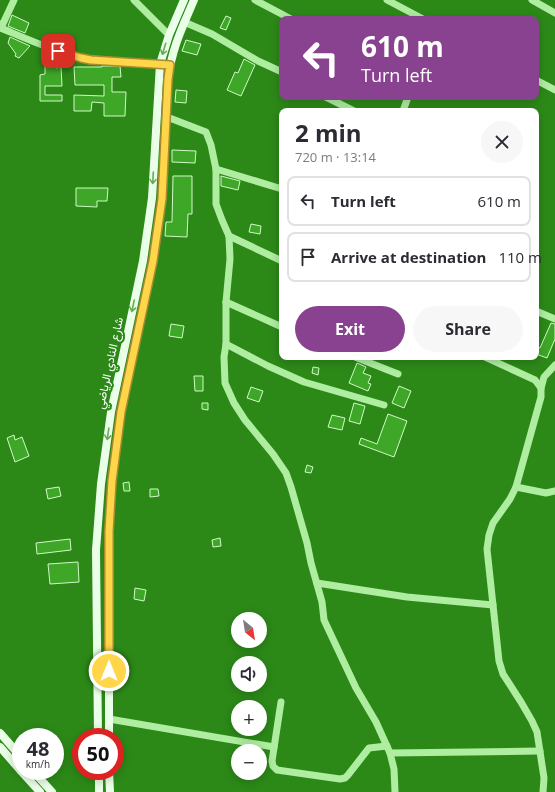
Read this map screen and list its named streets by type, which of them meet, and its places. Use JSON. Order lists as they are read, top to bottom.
{
  "streets": {
    "main road": ["شارع النادي الرياضي"]
  },
  "north": "bottom right",
  "page": {
    "turn": ["610 m", "Turn left"],
    "heading": ["2 min", "720 m · 13:14"],
    "list": [
      {
        "name": "Turn left",
        "value": "610 m"
      },
      {
        "name": "Arrive at destination",
        "value": "110 m"
      }
    ],
    "buttons": ["Exit", "Share"],
    "map_buttons": ["+", "−"],
    "speed": "48 km/h",
    "limit": "50"
  }
}
